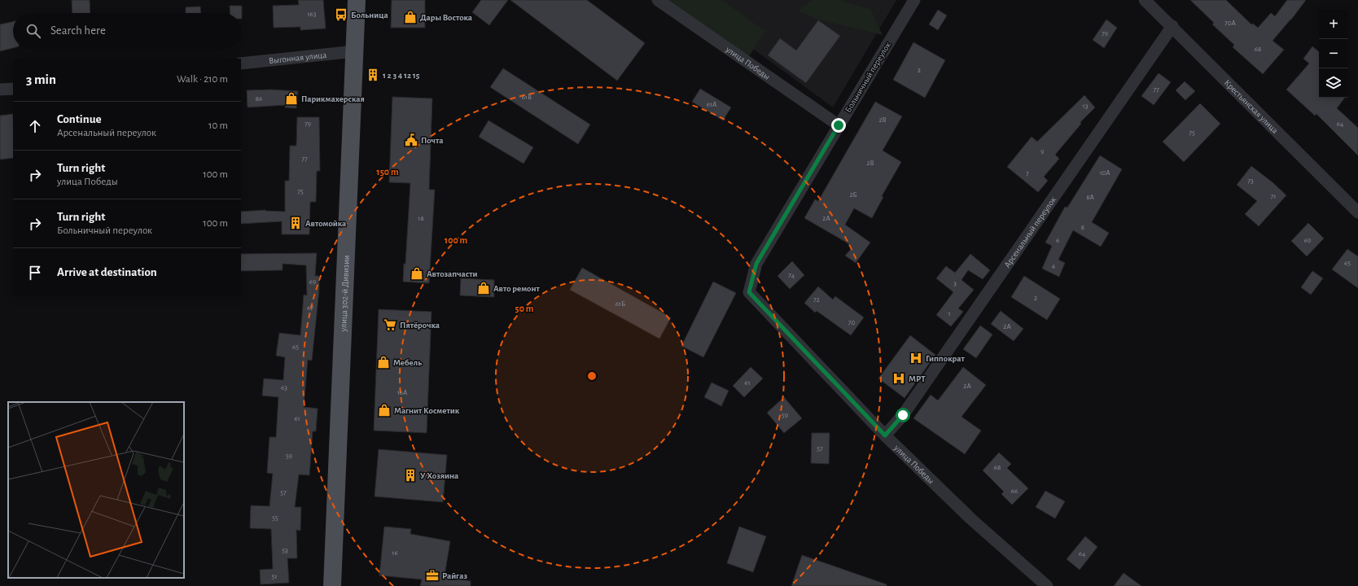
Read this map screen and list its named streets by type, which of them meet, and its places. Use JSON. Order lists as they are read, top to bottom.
{
  "streets": {
    "main road": ["улица 302-й Дивизии"],
    "street": [
      "Выгонная улица",
      "улица Победы",
      "Больничный переулок",
      "Крестьянская улица",
      "Арсенальный переулок"
    ]
  },
  "crossings": [
    ["Выгонная улица", "улица 302-й Дивизии"],
    ["улица Победы", "Больничный переулок"],
    ["улица Победы", "Арсенальный переулок"],
    ["Крестьянская улица", "Арсенальный переулок"]
  ],
  "places": {
    "bus stop": ["Больница"],
    "shop": [
      "Дары Востока",
      "Парикмахерская",
      "Автозапчасти",
      "Авто ремонт",
      "Мебель",
      "Магнит Косметик"
    ],
    "building": ["1 2 3 4 12 15", "Автомойка", "У Хозяина"],
    "public building": ["Почта"],
    "supermarket": ["Пятёрочка"],
    "hospital": ["Гиппократ", "МРТ"],
    "office": ["Райгаз"]
  },
  "house_numbers": [
    "163",
    "70А",
    "79",
    "68",
    "2",
    "77",
    "61В",
    "86",
    "61А",
    "13",
    "2В",
    "79",
    "64",
    "75",
    "9",
    "77",
    "2В",
    "10А",
    "7",
    "73",
    "75",
    "2Б",
    "71",
    "8А",
    "18",
    "2А",
    "8",
    "6",
    "69",
    "65",
    "4",
    "74",
    "69",
    "3",
    "2",
    "72",
    "61Б",
    "67",
    "1",
    "70",
    "2А",
    "65",
    "61",
    "2А",
    "63",
    "16А",
    "59",
    "61",
    "57",
    "59",
    "68",
    "66",
    "57",
    "55",
    "53",
    "16",
    "64",
    "51"
  ],
  "page": {
    "map_buttons": ["+", "−"],
    "search": "Search here",
    "heading": ["3 min", "Walk · 210 m"],
    "list": [
      ["Continue", "Арсенальный переулок", "10 m"],
      ["Turn right", "улица Победы", "100 m"],
      ["Turn right", "Больничный переулок", "100 m"],
      "Arrive at destination"
    ]
  },
  "rings": ["150 m", "100 m", "50 m"]
}
